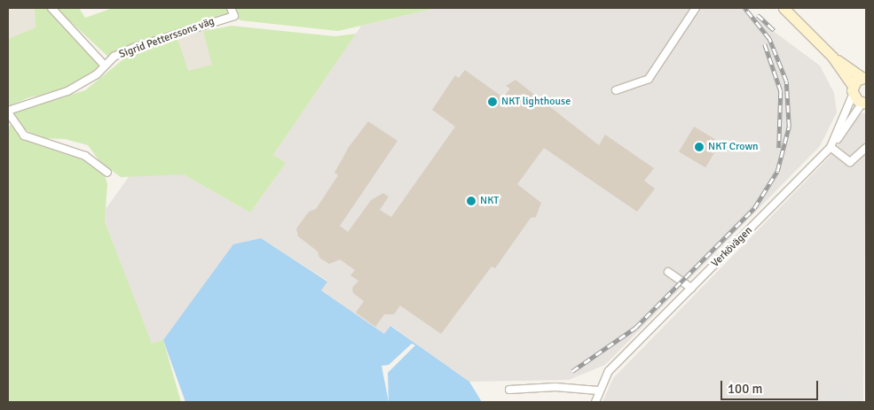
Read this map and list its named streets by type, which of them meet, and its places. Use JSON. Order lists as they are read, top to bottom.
{
  "streets": {
    "main road": ["Verkövägen"],
    "street": ["Sigrid Petterssons väg"]
  },
  "places": ["NKT lighthouse", "NKT Crown", "NKT"],
  "scale_bar": "100 m"
}
